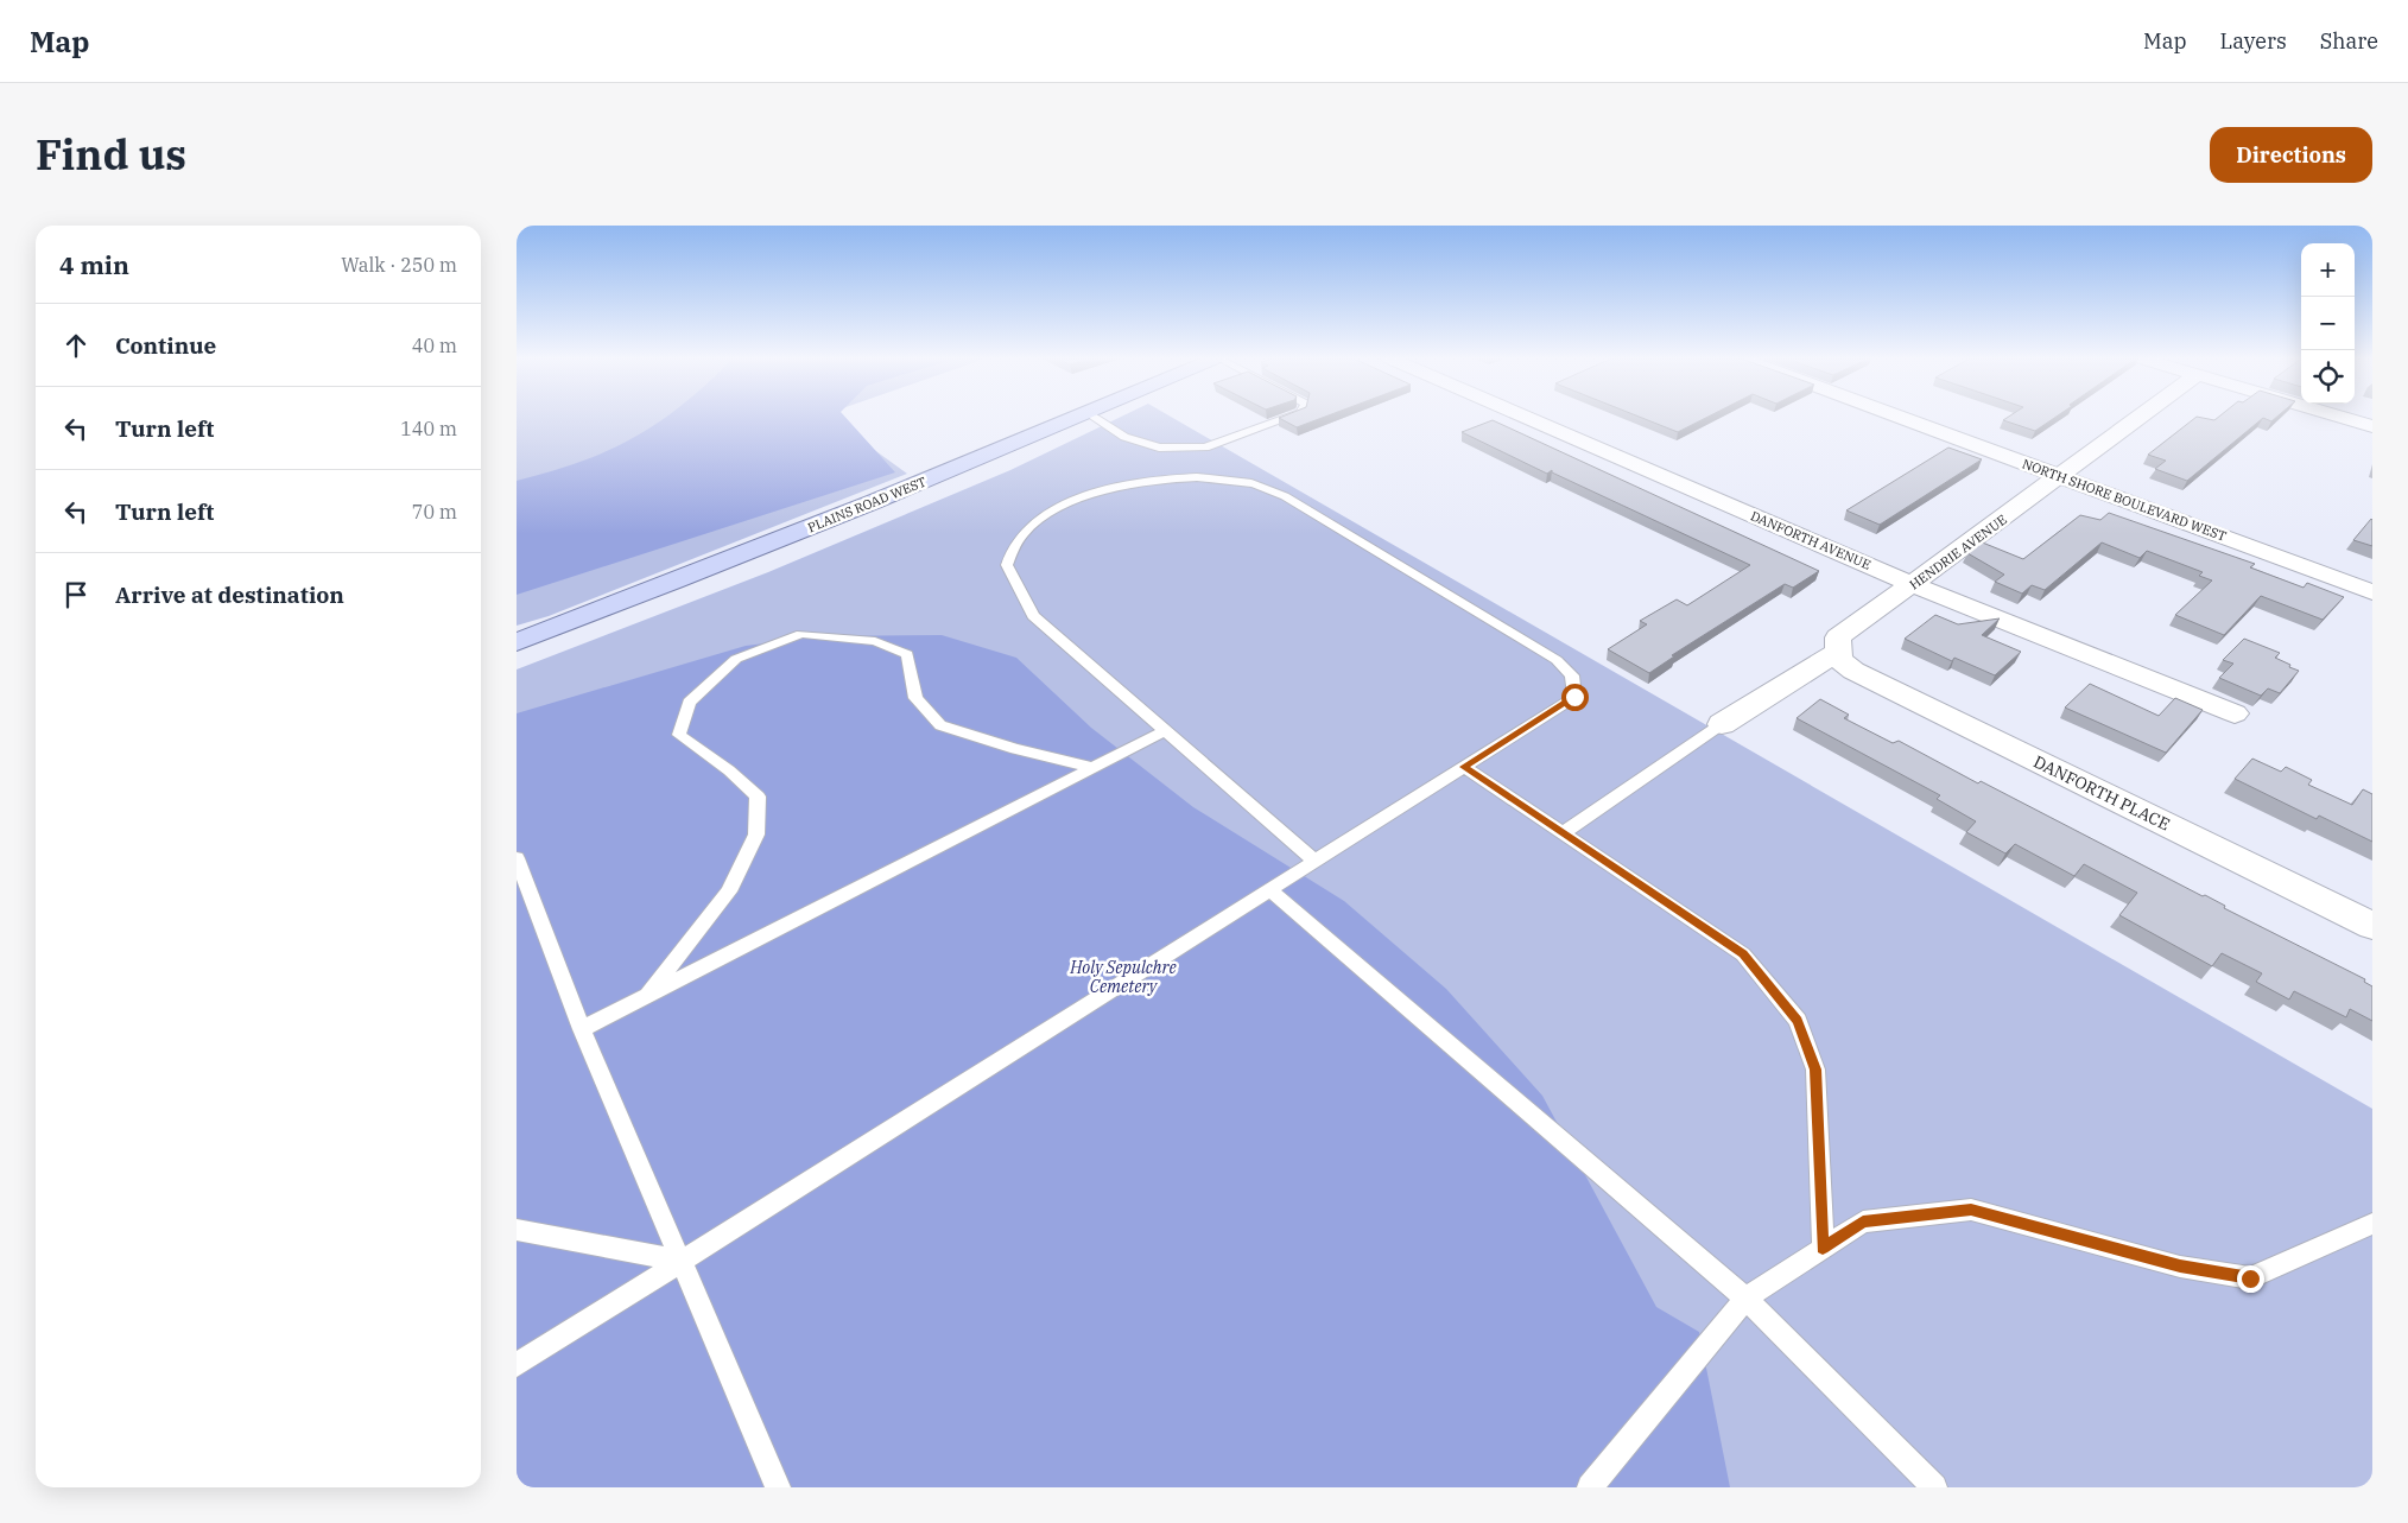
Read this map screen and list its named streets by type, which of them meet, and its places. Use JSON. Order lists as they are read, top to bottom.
{
  "streets": {
    "main road": ["PLAINS ROAD WEST"],
    "street": [
      "NORTH SHORE BOULEVARD WEST",
      "DANFORTH AVENUE",
      "HENDRIE AVENUE",
      "DANFORTH PLACE"
    ]
  },
  "crossings": [
    ["NORTH SHORE BOULEVARD WEST", "HENDRIE AVENUE"],
    ["DANFORTH AVENUE", "HENDRIE AVENUE"],
    ["HENDRIE AVENUE", "DANFORTH PLACE"]
  ],
  "parks": ["Holy Sepulchre Cemetery"],
  "page": {
    "header": "Map",
    "nav": ["Map", "Layers", "Share"],
    "title": "Find us",
    "buttons": "Directions",
    "heading": ["4 min", "Walk · 250 m"],
    "map_buttons": ["+", "−"],
    "list": [
      ["Continue", "40 m"],
      ["Turn left", "140 m"],
      ["Turn left", "70 m"],
      "Arrive at destination"
    ]
  }
}
